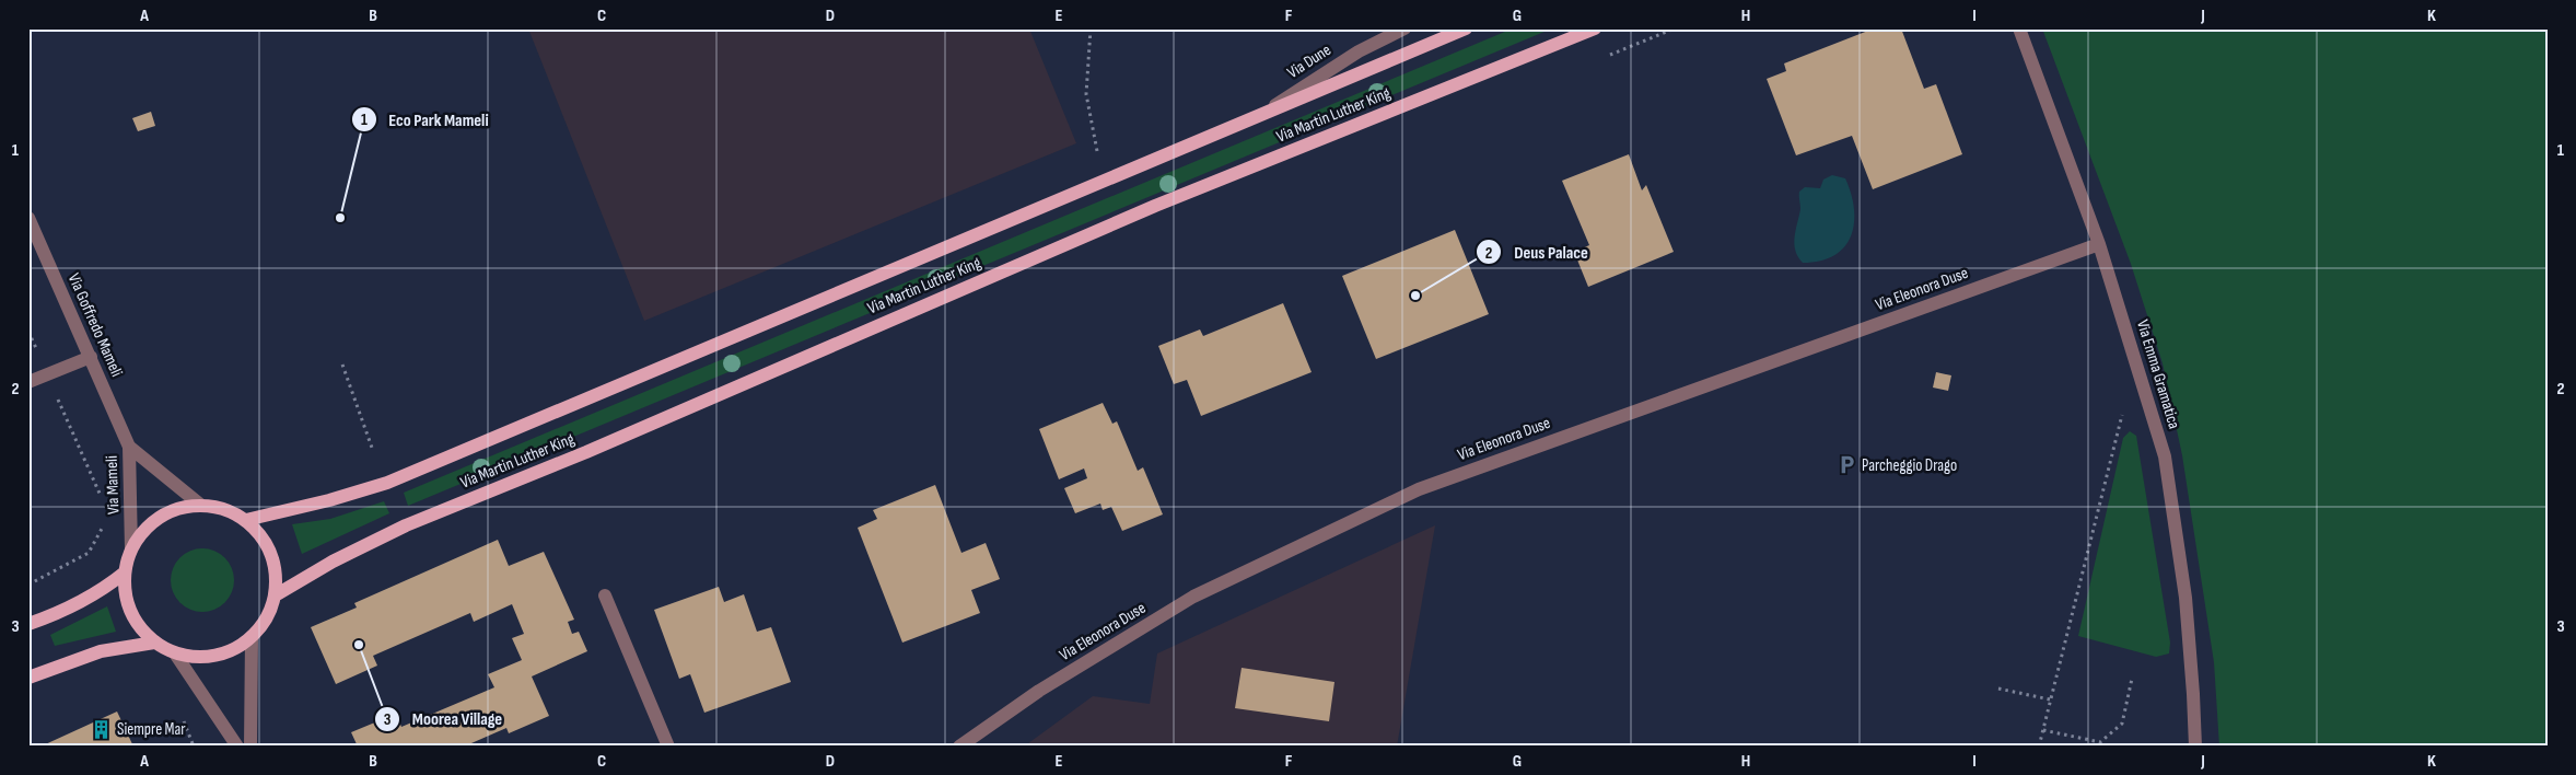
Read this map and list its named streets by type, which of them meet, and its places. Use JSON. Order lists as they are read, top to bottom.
{
  "streets": {
    "main road": ["Via Martin Luther King"],
    "street": [
      "Via Dune",
      "Via Eleonora Duse",
      "Via Goffredo Mameli",
      "Via Emma Gramatica",
      "Via Mameli"
    ]
  },
  "crossings": [
    ["Via Dune", "Via Martin Luther King"],
    ["Via Martin Luther King", "Via Mameli"],
    ["Via Eleonora Duse", "Via Emma Gramatica"],
    ["Via Goffredo Mameli", "Via Mameli"]
  ],
  "places": {
    "other": ["Eco Park Mameli", "Deus Palace", "Moorea Village"],
    "parking": ["Parcheggio Drago"],
    "building": ["Siempre Mar"]
  },
  "grid": {
    "columns": [
      "A",
      "B",
      "C",
      "D",
      "E",
      "F",
      "G",
      "H",
      "I",
      "J",
      "K"
    ],
    "rows": ["1", "2", "3"]
  }
}
